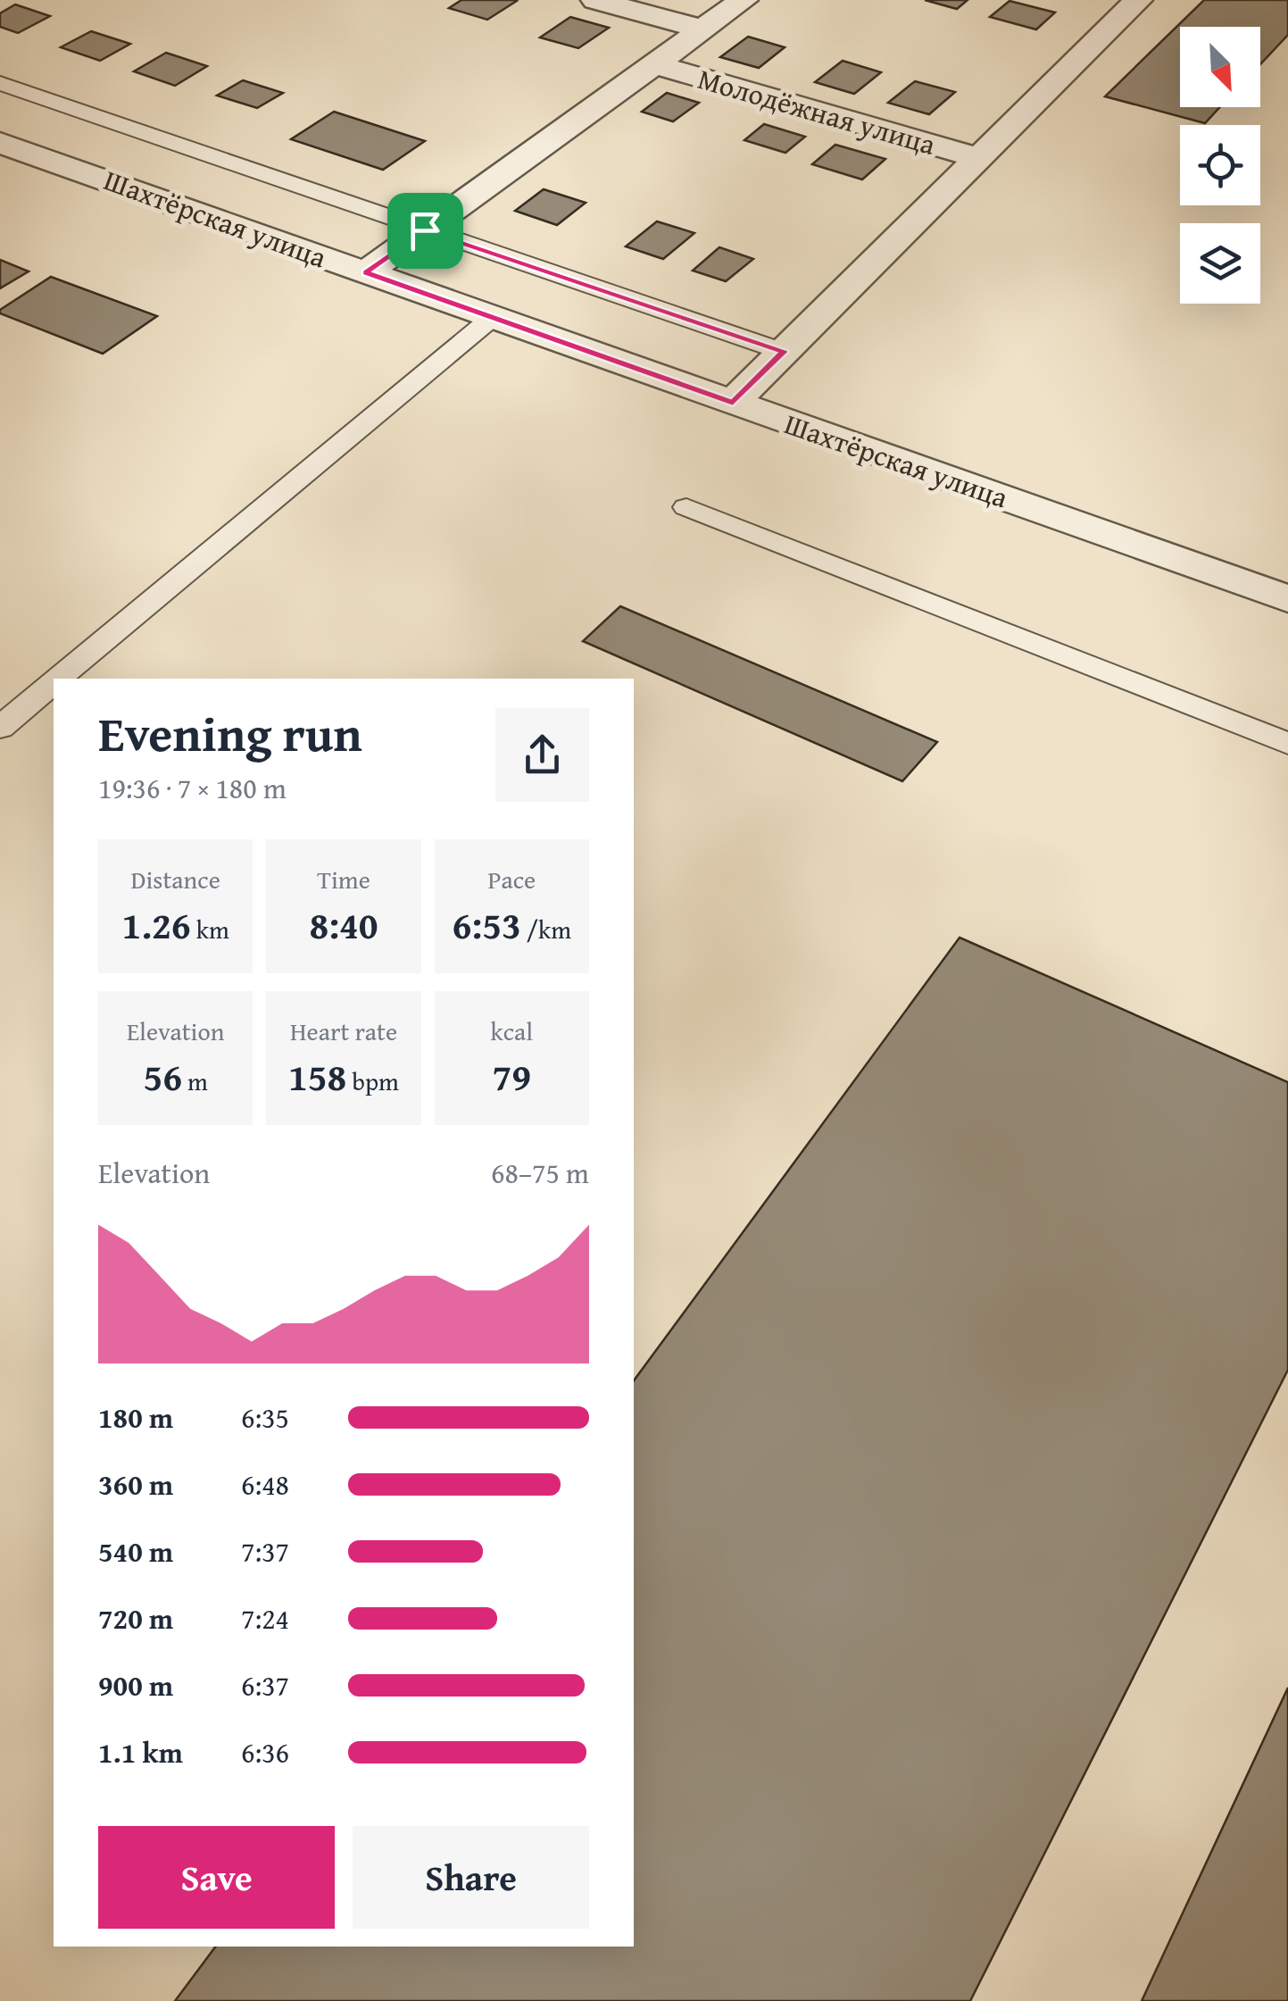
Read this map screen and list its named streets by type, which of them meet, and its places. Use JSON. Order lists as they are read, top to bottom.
{
  "streets": {
    "street": ["Молодёжная улица", "Шахтёрская улица"]
  },
  "north": "bottom right",
  "page": {
    "heading": ["Evening run", "19:36 · 7 × 180 m"],
    "stats": [
      ["Distance", "1.26 km"],
      ["Time", "8:40"],
      ["Pace", "6:53 /km"],
      ["Elevation", "56 m"],
      ["Heart rate", "158 bpm"],
      ["kcal", "79"]
    ],
    "chart": ["Elevation", "68–75 m"],
    "list": [
      {
        "name": "180 m",
        "note": "6:35"
      },
      {
        "name": "360 m",
        "note": "6:48"
      },
      {
        "name": "540 m",
        "note": "7:37"
      },
      {
        "name": "720 m",
        "note": "7:24"
      },
      {
        "name": "900 m",
        "note": "6:37"
      },
      {
        "name": "1.1 km",
        "note": "6:36"
      }
    ],
    "buttons": ["Save", "Share"]
  }
}
